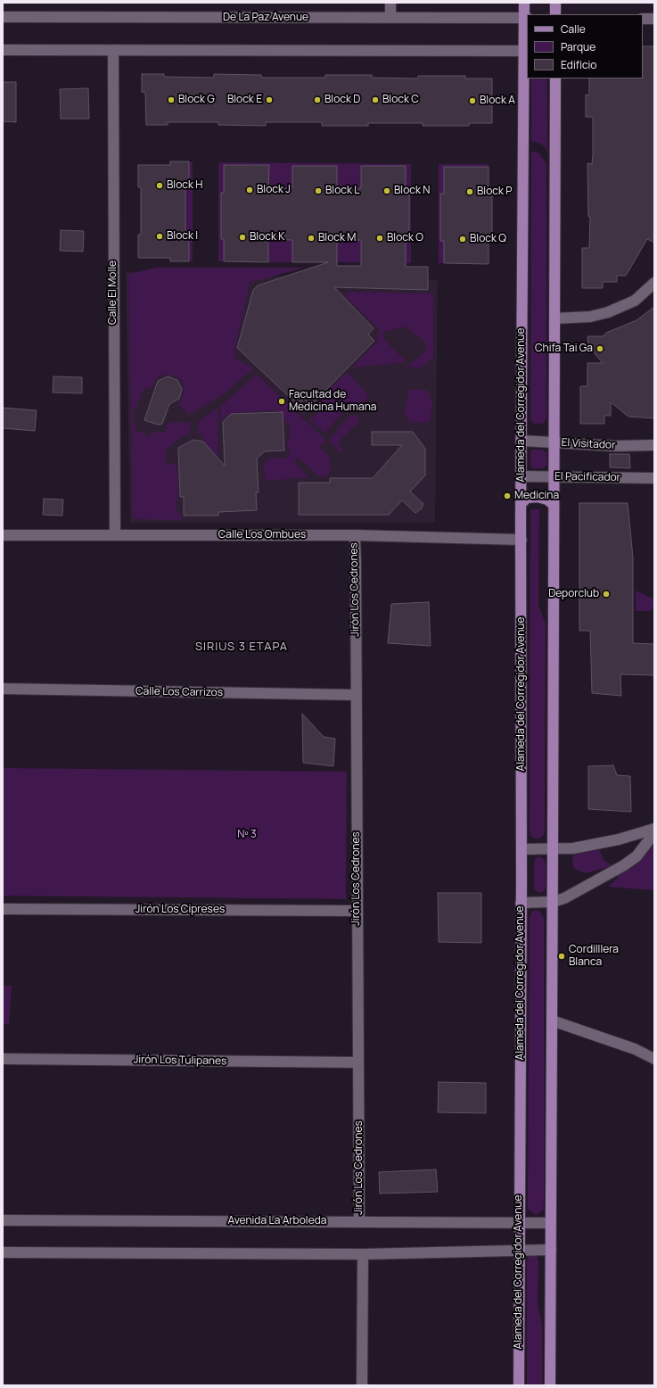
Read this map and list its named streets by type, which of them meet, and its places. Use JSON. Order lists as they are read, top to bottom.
{
  "streets": {
    "main road": ["Alameda del Corregidor Avenue"],
    "street": [
      "De La Paz Avenue",
      "Calle El Molle",
      "El Visitador",
      "El Pacificador",
      "Calle Los Ombues",
      "Jirón Los Cedrones",
      "Calle Los Carrizos",
      "Jirón Los Cipreses",
      "Jirón Los Tulipanes",
      "Avenida La Arboleda"
    ]
  },
  "crossings": [
    ["De La Paz Avenue", "Alameda del Corregidor Avenue"],
    ["Calle El Molle", "Calle Los Ombues"],
    ["Alameda del Corregidor Avenue", "El Visitador"],
    ["Alameda del Corregidor Avenue", "El Pacificador"],
    ["Alameda del Corregidor Avenue", "Calle Los Ombues"],
    ["Alameda del Corregidor Avenue", "Avenida La Arboleda"],
    ["Calle Los Ombues", "Jirón Los Cedrones"],
    ["Jirón Los Cedrones", "Calle Los Carrizos"],
    ["Jirón Los Cedrones", "Jirón Los Cipreses"],
    ["Jirón Los Cedrones", "Jirón Los Tulipanes"],
    ["Jirón Los Cedrones", "Avenida La Arboleda"]
  ],
  "districts": ["SIRIUS 3 ETAPA"],
  "parks": ["Nº 3"],
  "places": [
    "Block G",
    "Block E",
    "Block D",
    "Block C",
    "Block A",
    "Block H",
    "Block J",
    "Block L",
    "Block N",
    "Block P",
    "Block I",
    "Block K",
    "Block M",
    "Block O",
    "Block Q",
    "Chifa Tai Ga",
    "Facultad de Medicina Humana",
    "Medicina",
    "Deporclub",
    "Cordilllera Blanca"
  ],
  "legend": ["Calle", "Parque", "Edificio"]
}
